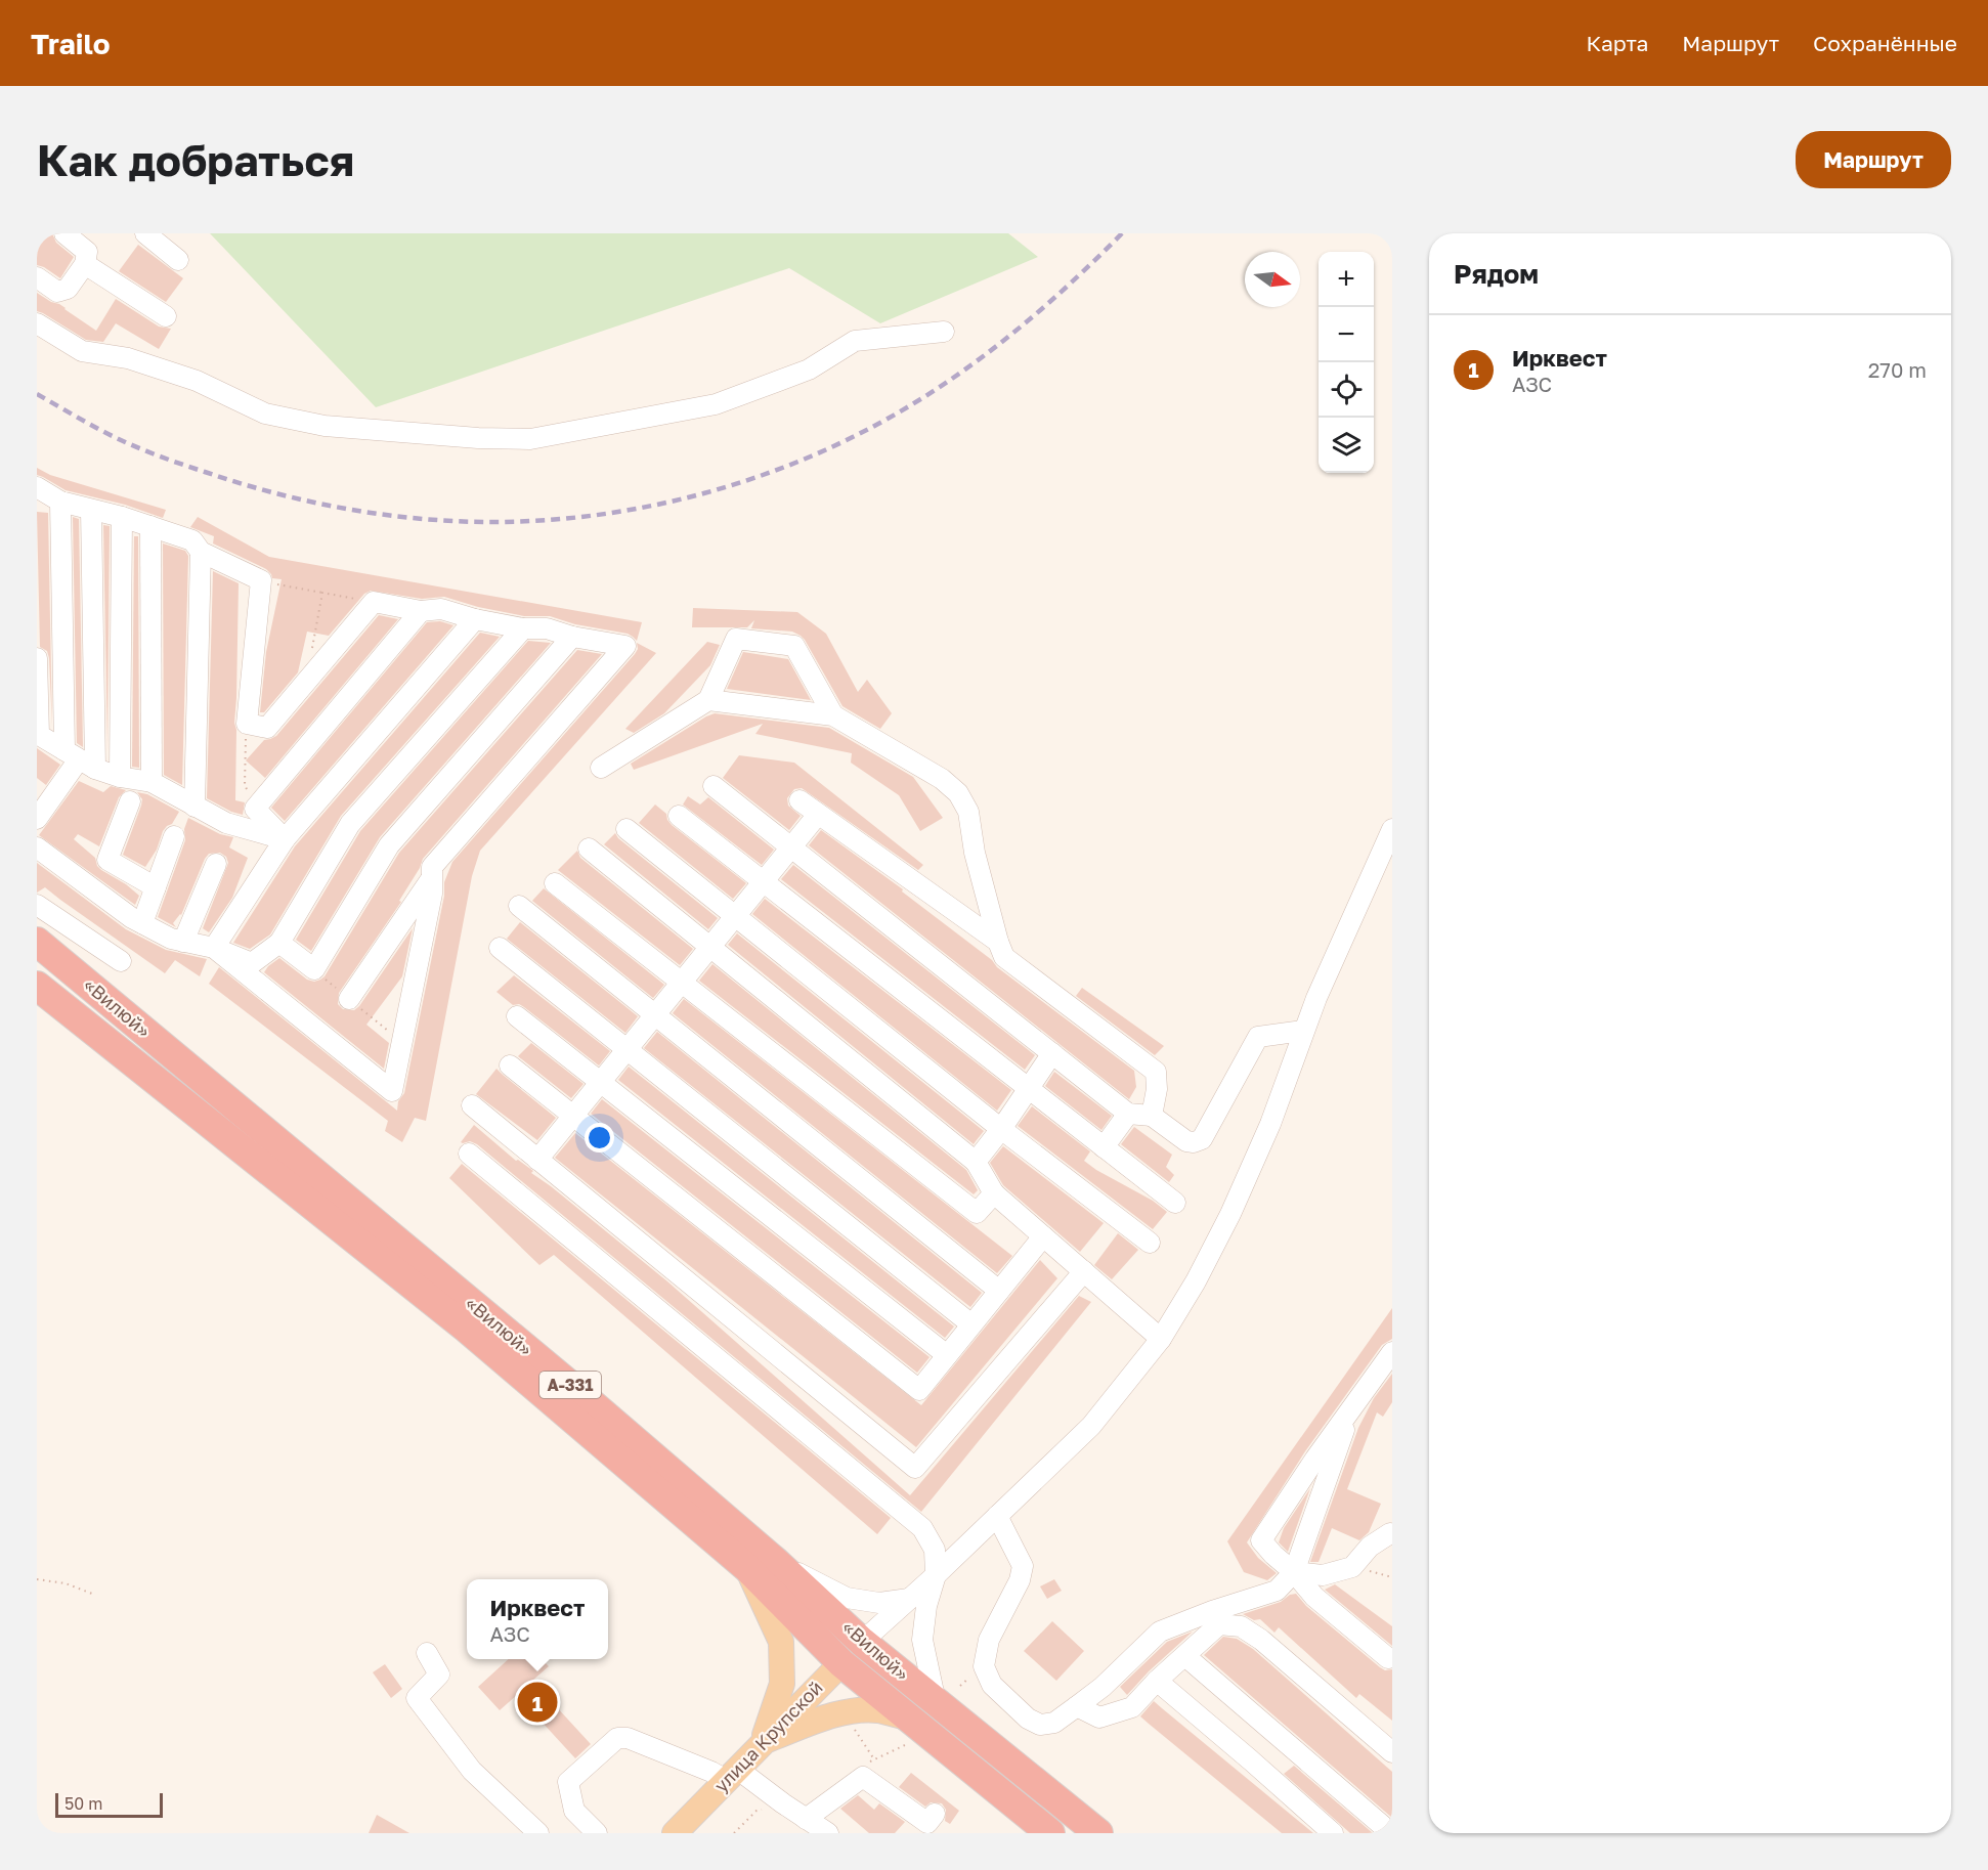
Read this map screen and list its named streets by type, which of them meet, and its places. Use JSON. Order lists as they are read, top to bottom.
{
  "streets": {
    "highway": ["«Вилюй»", "А-331", "улица Крупской"]
  },
  "crossings": [
    ["«Вилюй»", "улица Крупской"]
  ],
  "scale_bar": "50 m",
  "north": "right",
  "page": {
    "header": "Trailo",
    "nav": ["Карта", "Маршрут", "Сохранённые"],
    "buttons": "Маршрут",
    "title": "Как добраться",
    "heading": "Рядом",
    "map_buttons": ["+", "−"],
    "list": [
      {
        "mark": "1",
        "name": "Ирквест",
        "note": "АЗС",
        "value": "270 m"
      }
    ],
    "popup": ["Ирквест", "АЗС"],
    "pins": "1",
    "scale": "50 m"
  }
}
